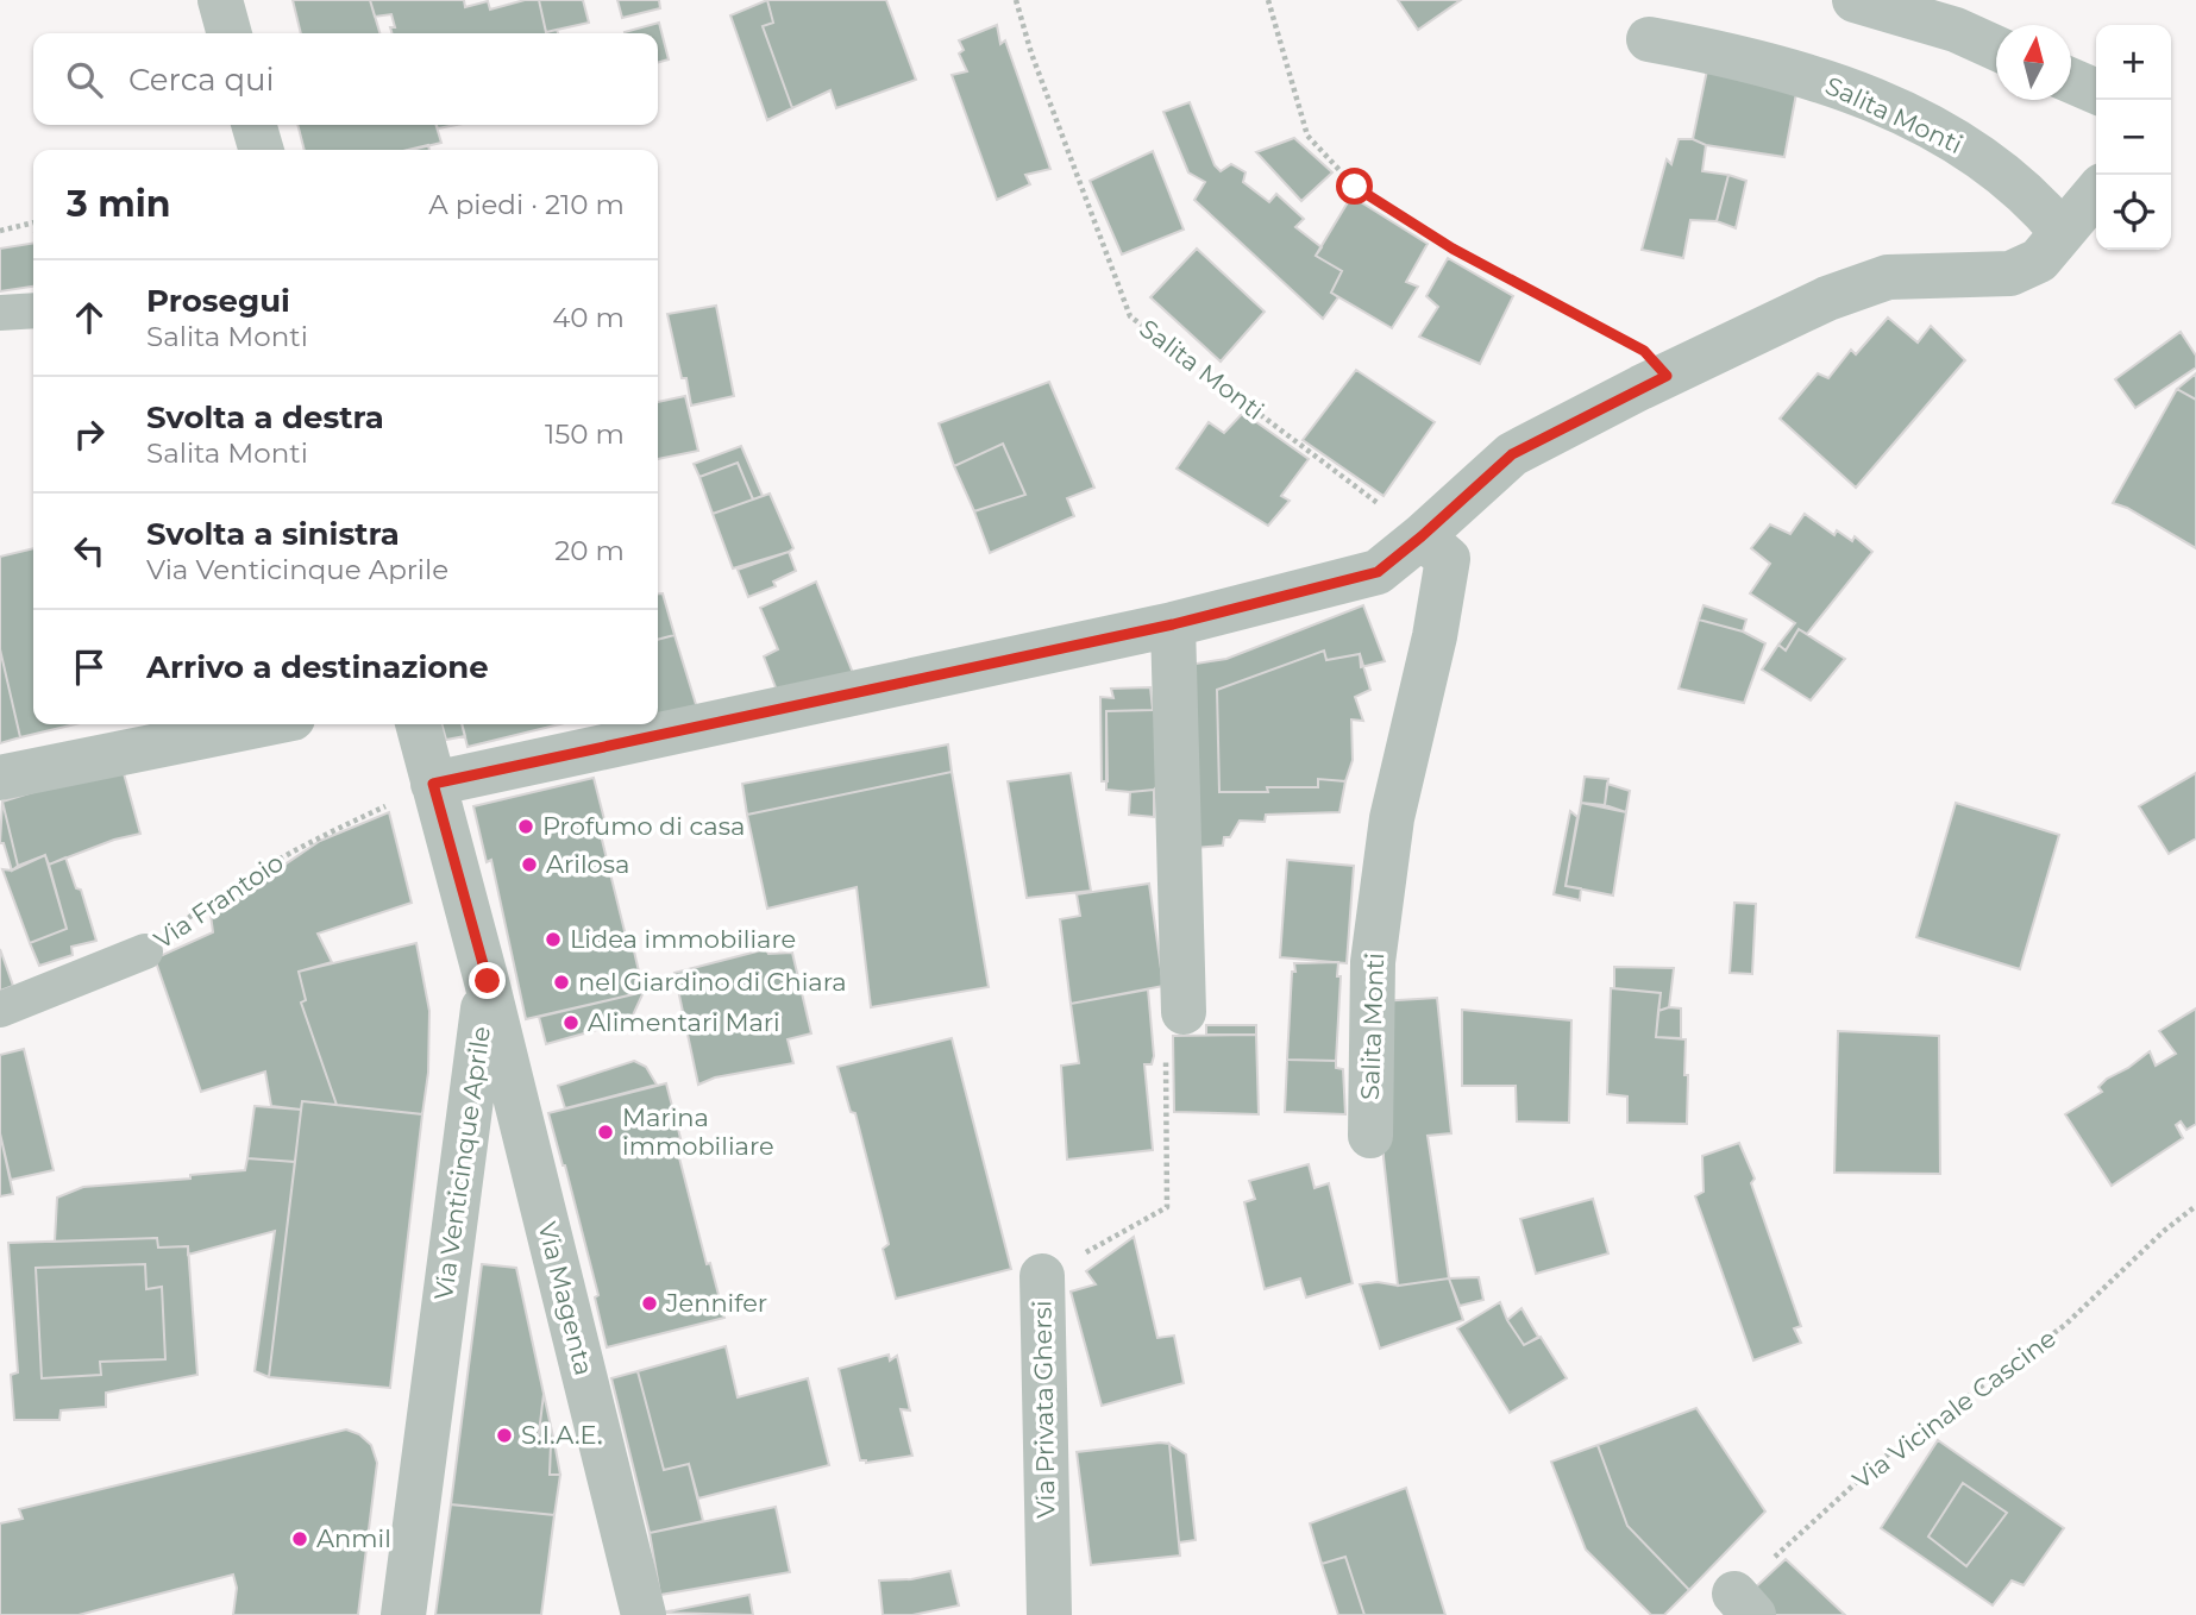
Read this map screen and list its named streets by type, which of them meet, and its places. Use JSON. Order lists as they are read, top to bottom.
{
  "streets": {
    "street": [
      "Salita Monti",
      "Via Venticinque Aprile",
      "Via Magenta",
      "Via Privata Ghersi"
    ],
    "lane": ["Via Frantoio"],
    "path": ["Via Vicinale Cascine"]
  },
  "crossings": [
    ["Via Frantoio", "Via Venticinque Aprile"],
    ["Via Venticinque Aprile", "Via Magenta"]
  ],
  "places": [
    "Profumo di casa",
    "Arilosa",
    "Lidea immobiliare",
    "nel Giardino di Chiara",
    "Alimentari Mari",
    "Marina immobiliare",
    "Jennifer",
    "S.I.A.E.",
    "Anmil"
  ],
  "north": "top",
  "page": {
    "map_buttons": ["+", "−"],
    "search": "Cerca qui",
    "heading": ["3 min", "A piedi · 210 m"],
    "list": [
      ["Prosegui", "Salita Monti", "40 m"],
      ["Svolta a destra", "Salita Monti", "150 m"],
      ["Svolta a sinistra", "Via Venticinque Aprile", "20 m"],
      "Arrivo a destinazione"
    ]
  }
}
